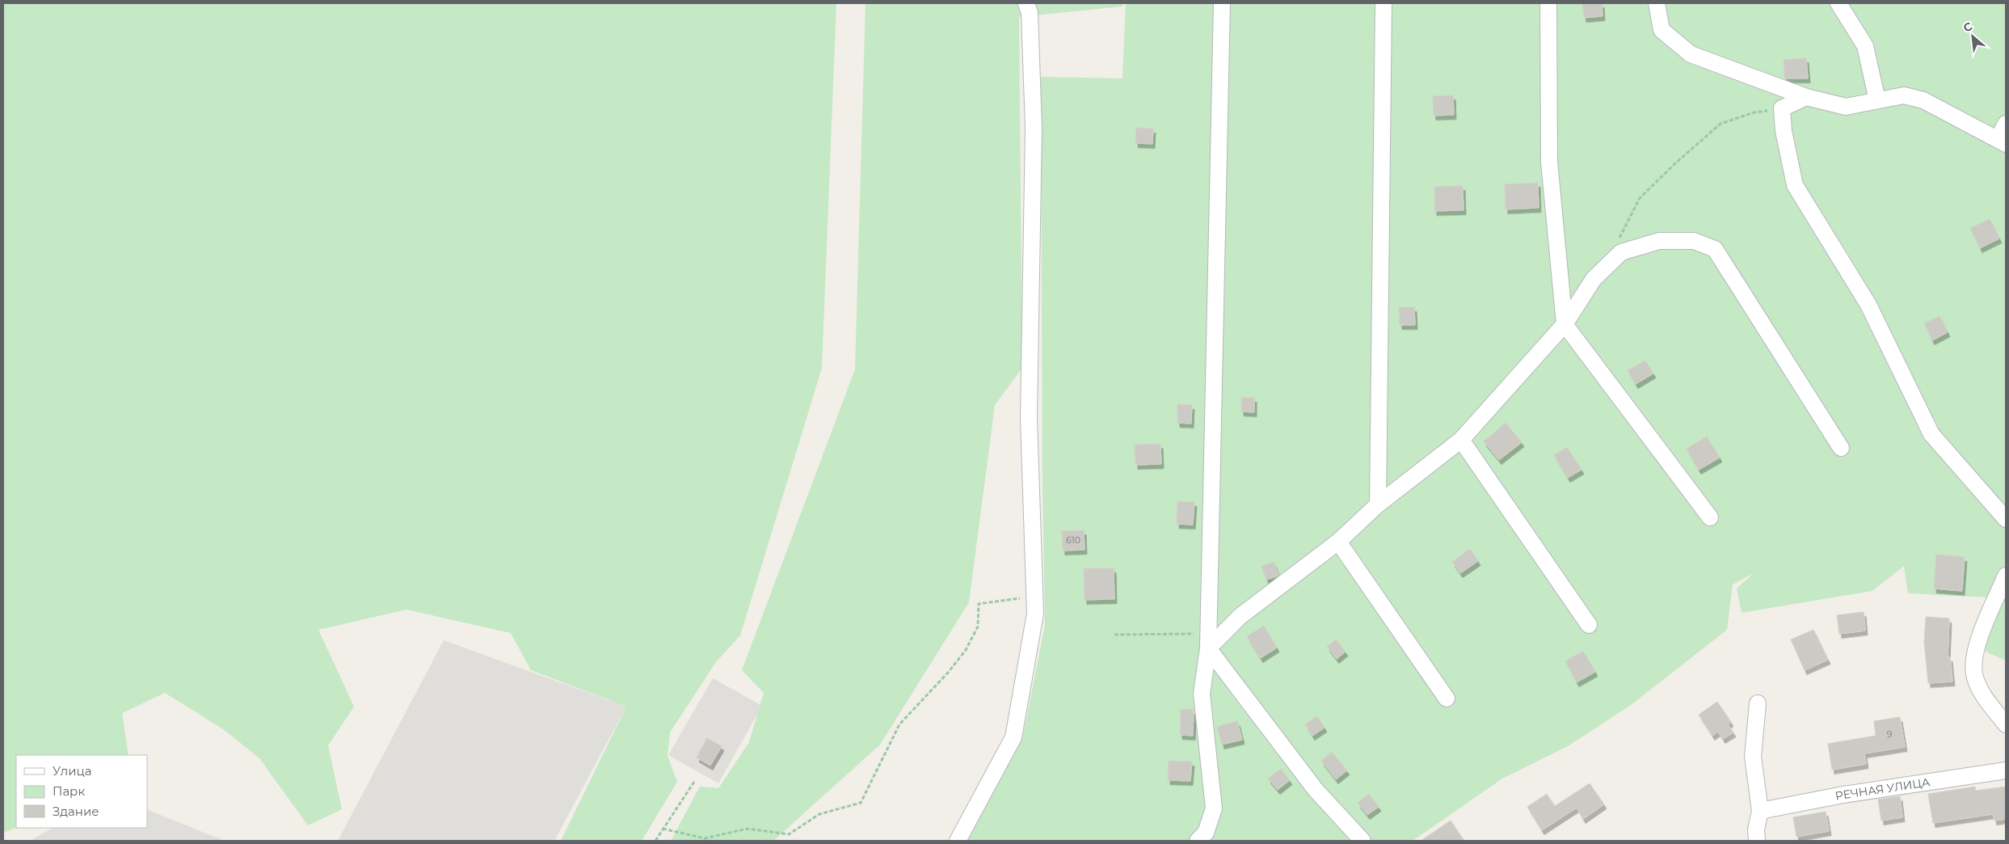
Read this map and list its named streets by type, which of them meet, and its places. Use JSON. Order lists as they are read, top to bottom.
{
  "streets": {
    "street": ["РЕЧНАЯ УЛИЦА"]
  },
  "house_numbers": ["610", "9"],
  "legend": ["Улица", "Парк", "Здание"],
  "north": "top left"
}
